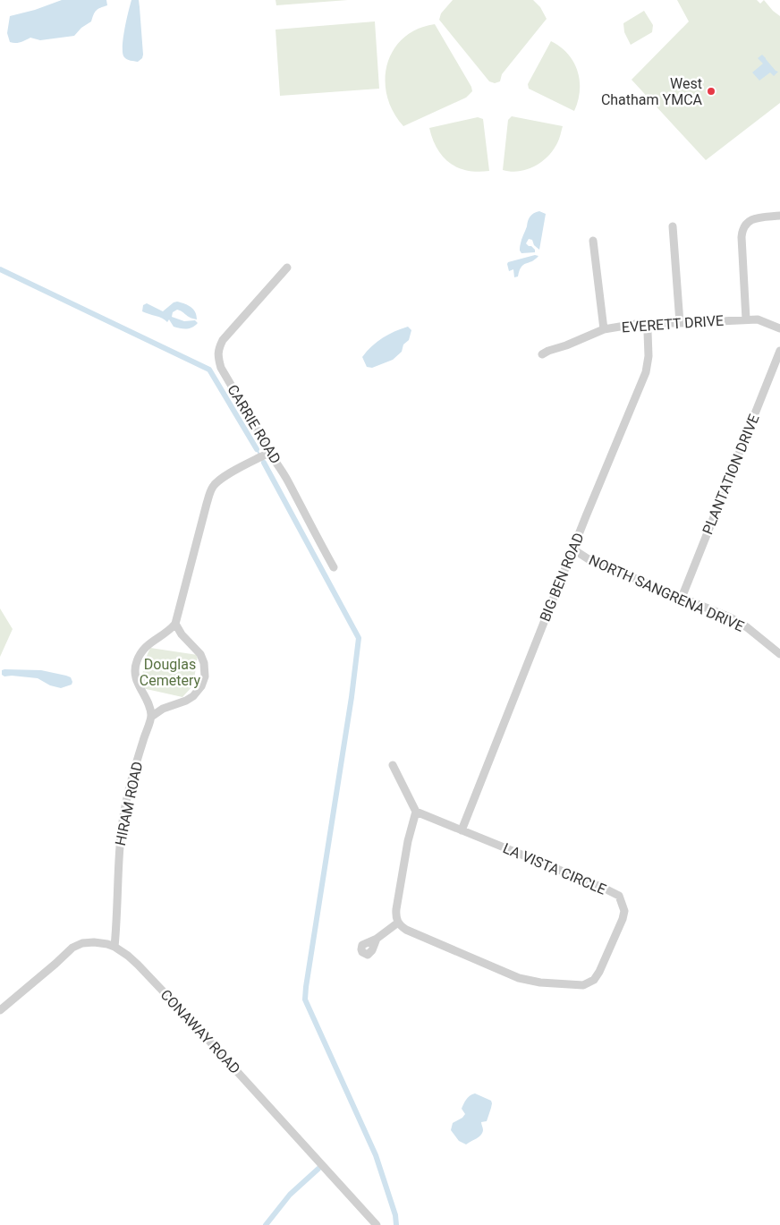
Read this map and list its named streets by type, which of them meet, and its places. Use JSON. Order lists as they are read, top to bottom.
{
  "streets": {
    "street": [
      "EVERETT DRIVE",
      "CARRIE ROAD",
      "PLANTATION DRIVE",
      "BIG BEN ROAD",
      "NORTH SANGRENA DRIVE",
      "HIRAM ROAD",
      "LA VISTA CIRCLE",
      "CONAWAY ROAD"
    ]
  },
  "crossings": [
    ["EVERETT DRIVE", "BIG BEN ROAD"],
    ["PLANTATION DRIVE", "NORTH SANGRENA DRIVE"],
    ["BIG BEN ROAD", "NORTH SANGRENA DRIVE"],
    ["BIG BEN ROAD", "LA VISTA CIRCLE"],
    ["HIRAM ROAD", "CONAWAY ROAD"]
  ],
  "parks": ["Douglas Cemetery"],
  "places": ["West Chatham YMCA"]
}
